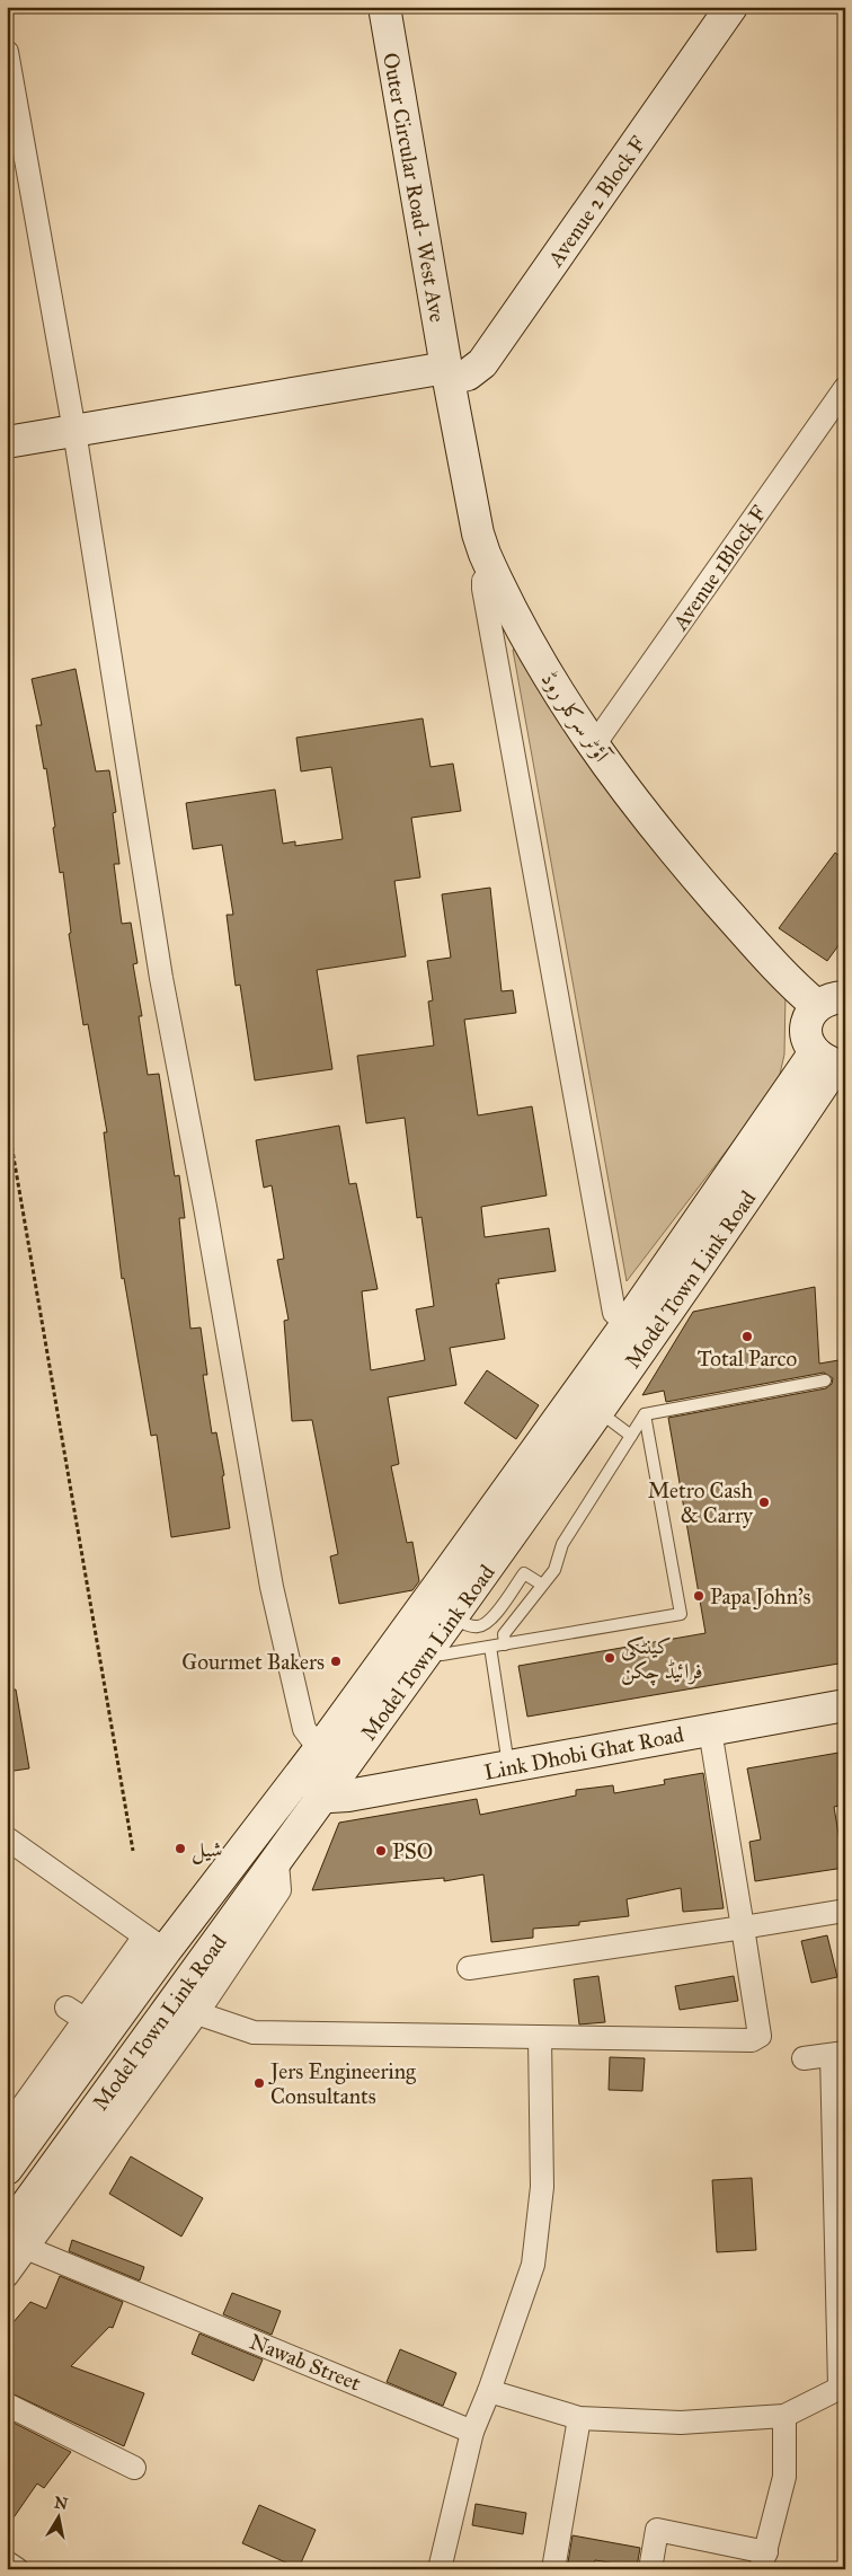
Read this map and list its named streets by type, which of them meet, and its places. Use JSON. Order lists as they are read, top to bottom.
{
  "streets": {
    "main road": [
      "Outer Circular Road- West Ave",
      "Avenue 2 Block F",
      "آؤٹر سرکلر روڈ",
      "Model Town Link Road",
      "Link Dhobi Ghat Road"
    ],
    "street": ["Avenue 1Block F", "Nawab Street"]
  },
  "crossings": [
    ["Outer Circular Road- West Ave", "Avenue 2 Block F"],
    ["Outer Circular Road- West Ave", "آؤٹر سرکلر روڈ"],
    ["Avenue 2 Block F", "آؤٹر سرکلر روڈ"],
    ["Avenue 1Block F", "آؤٹر سرکلر روڈ"],
    ["Model Town Link Road", "Link Dhobi Ghat Road"],
    ["Model Town Link Road", "Nawab Street"]
  ],
  "places": [
    "Total Parco",
    "Metro Cash & Carry",
    "Papa John's",
    "کینٹکی فرائیڈ چکن",
    "Gourmet Bakers",
    "شیل",
    "PSO",
    "Jers Engineering Consultants"
  ],
  "north": "top"
}
